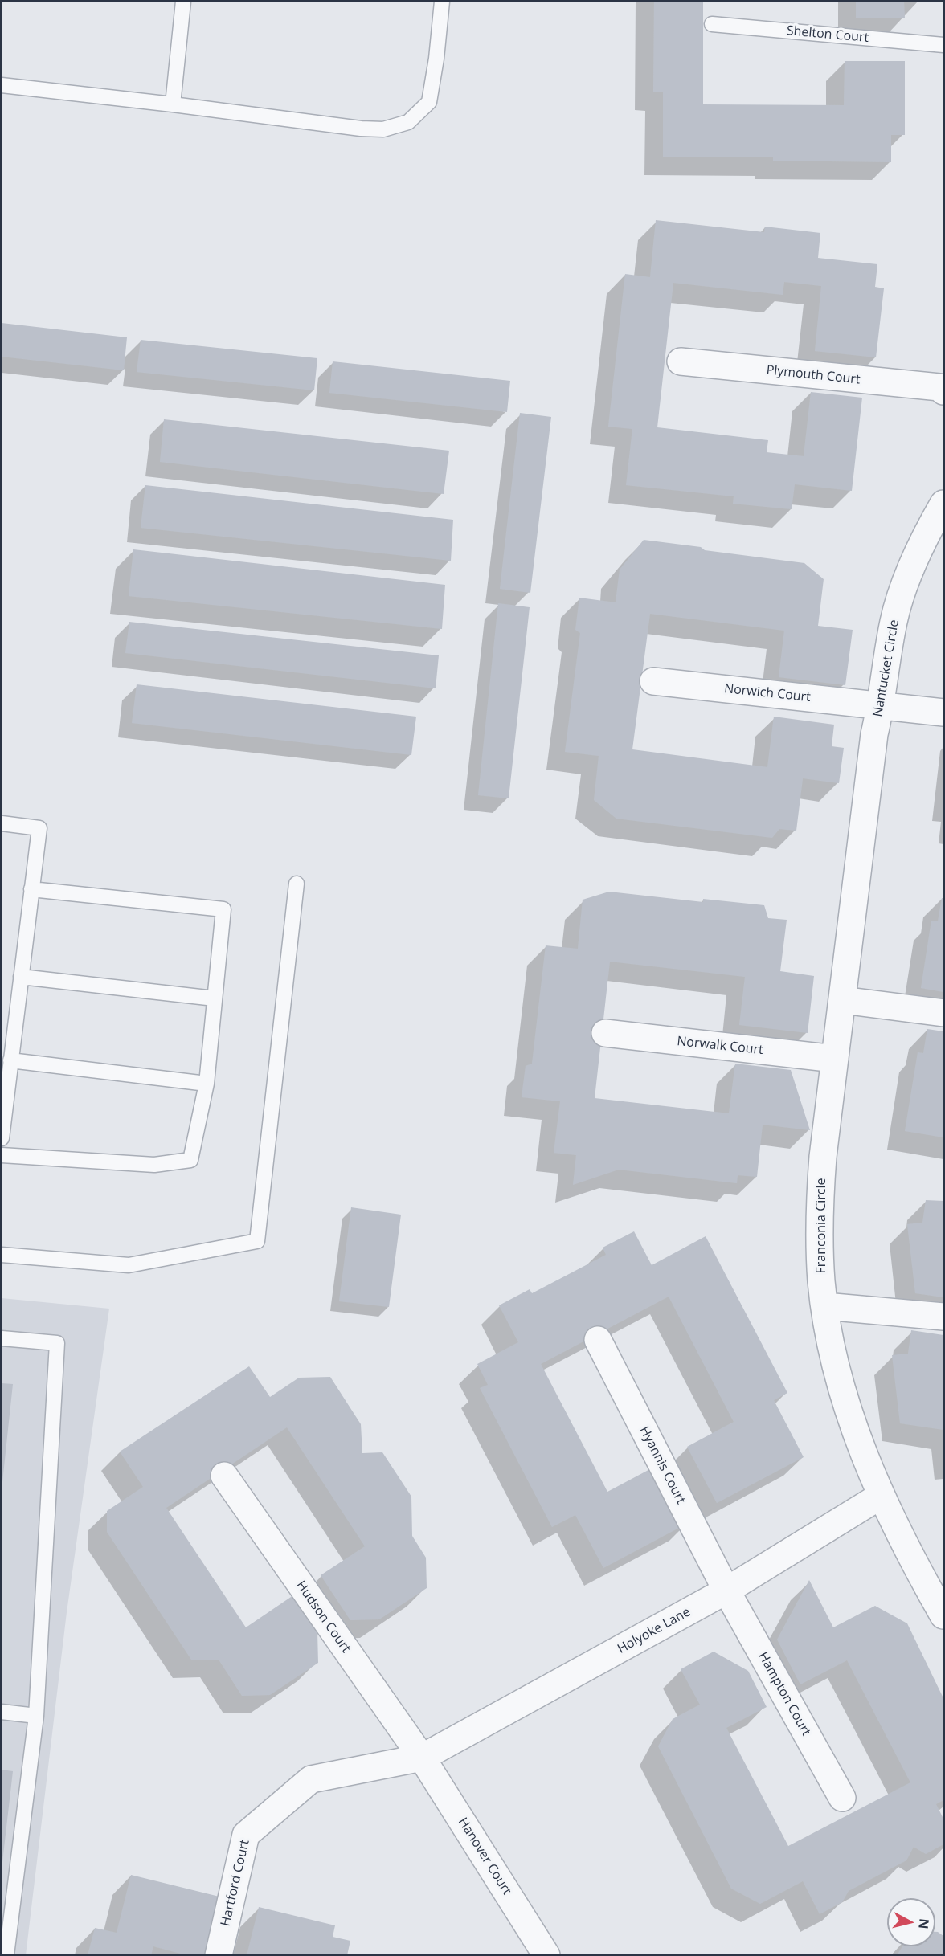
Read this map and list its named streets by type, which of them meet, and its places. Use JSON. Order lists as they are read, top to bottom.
{
  "streets": {
    "street": [
      "Plymouth Court",
      "Nantucket Circle",
      "Norwich Court",
      "Norwalk Court",
      "Franconia Circle",
      "Hyannis Court",
      "Hudson Court",
      "Holyoke Lane",
      "Hampton Court",
      "Hanover Court",
      "Hartford Court"
    ],
    "lane": ["Shelton Court"]
  },
  "crossings": [
    ["Nantucket Circle", "Norwich Court"],
    ["Nantucket Circle", "Franconia Circle"],
    ["Norwalk Court", "Franconia Circle"],
    ["Franconia Circle", "Holyoke Lane"],
    ["Hyannis Court", "Holyoke Lane"],
    ["Hyannis Court", "Hampton Court"],
    ["Hudson Court", "Holyoke Lane"],
    ["Hudson Court", "Hanover Court"],
    ["Hudson Court", "Hartford Court"],
    ["Holyoke Lane", "Hampton Court"],
    ["Holyoke Lane", "Hanover Court"],
    ["Holyoke Lane", "Hartford Court"],
    ["Hanover Court", "Hartford Court"]
  ],
  "north": "right"
}
